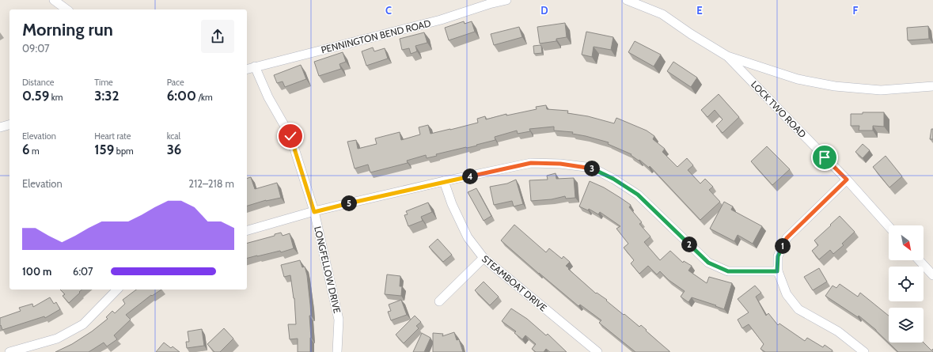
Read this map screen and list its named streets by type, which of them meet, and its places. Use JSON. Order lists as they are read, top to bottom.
{
  "streets": {
    "street": [
      "PENNINGTON BEND ROAD",
      "LOCK TWO ROAD",
      "LONGFELLOW DRIVE",
      "STEAMBOAT DRIVE"
    ]
  },
  "crossings": [
    ["PENNINGTON BEND ROAD", "LONGFELLOW DRIVE"]
  ],
  "north": "bottom right",
  "page": {
    "heading": ["Morning run", "09:07"],
    "stats": [
      ["Distance", "0.59 km"],
      ["Time", "3:32"],
      ["Pace", "6:00 /km"],
      ["Elevation", "6 m"],
      ["Heart rate", "159 bpm"],
      ["kcal", "36"]
    ],
    "pins": [
      "3",
      "4",
      "5",
      "2",
      "1"
    ],
    "chart": ["Elevation", "212–218 m"],
    "list": [
      {
        "name": "100 m",
        "note": "6:07"
      }
    ]
  },
  "grid": {
    "columns": [
      "C",
      "D",
      "E",
      "F"
    ]
  }
}
